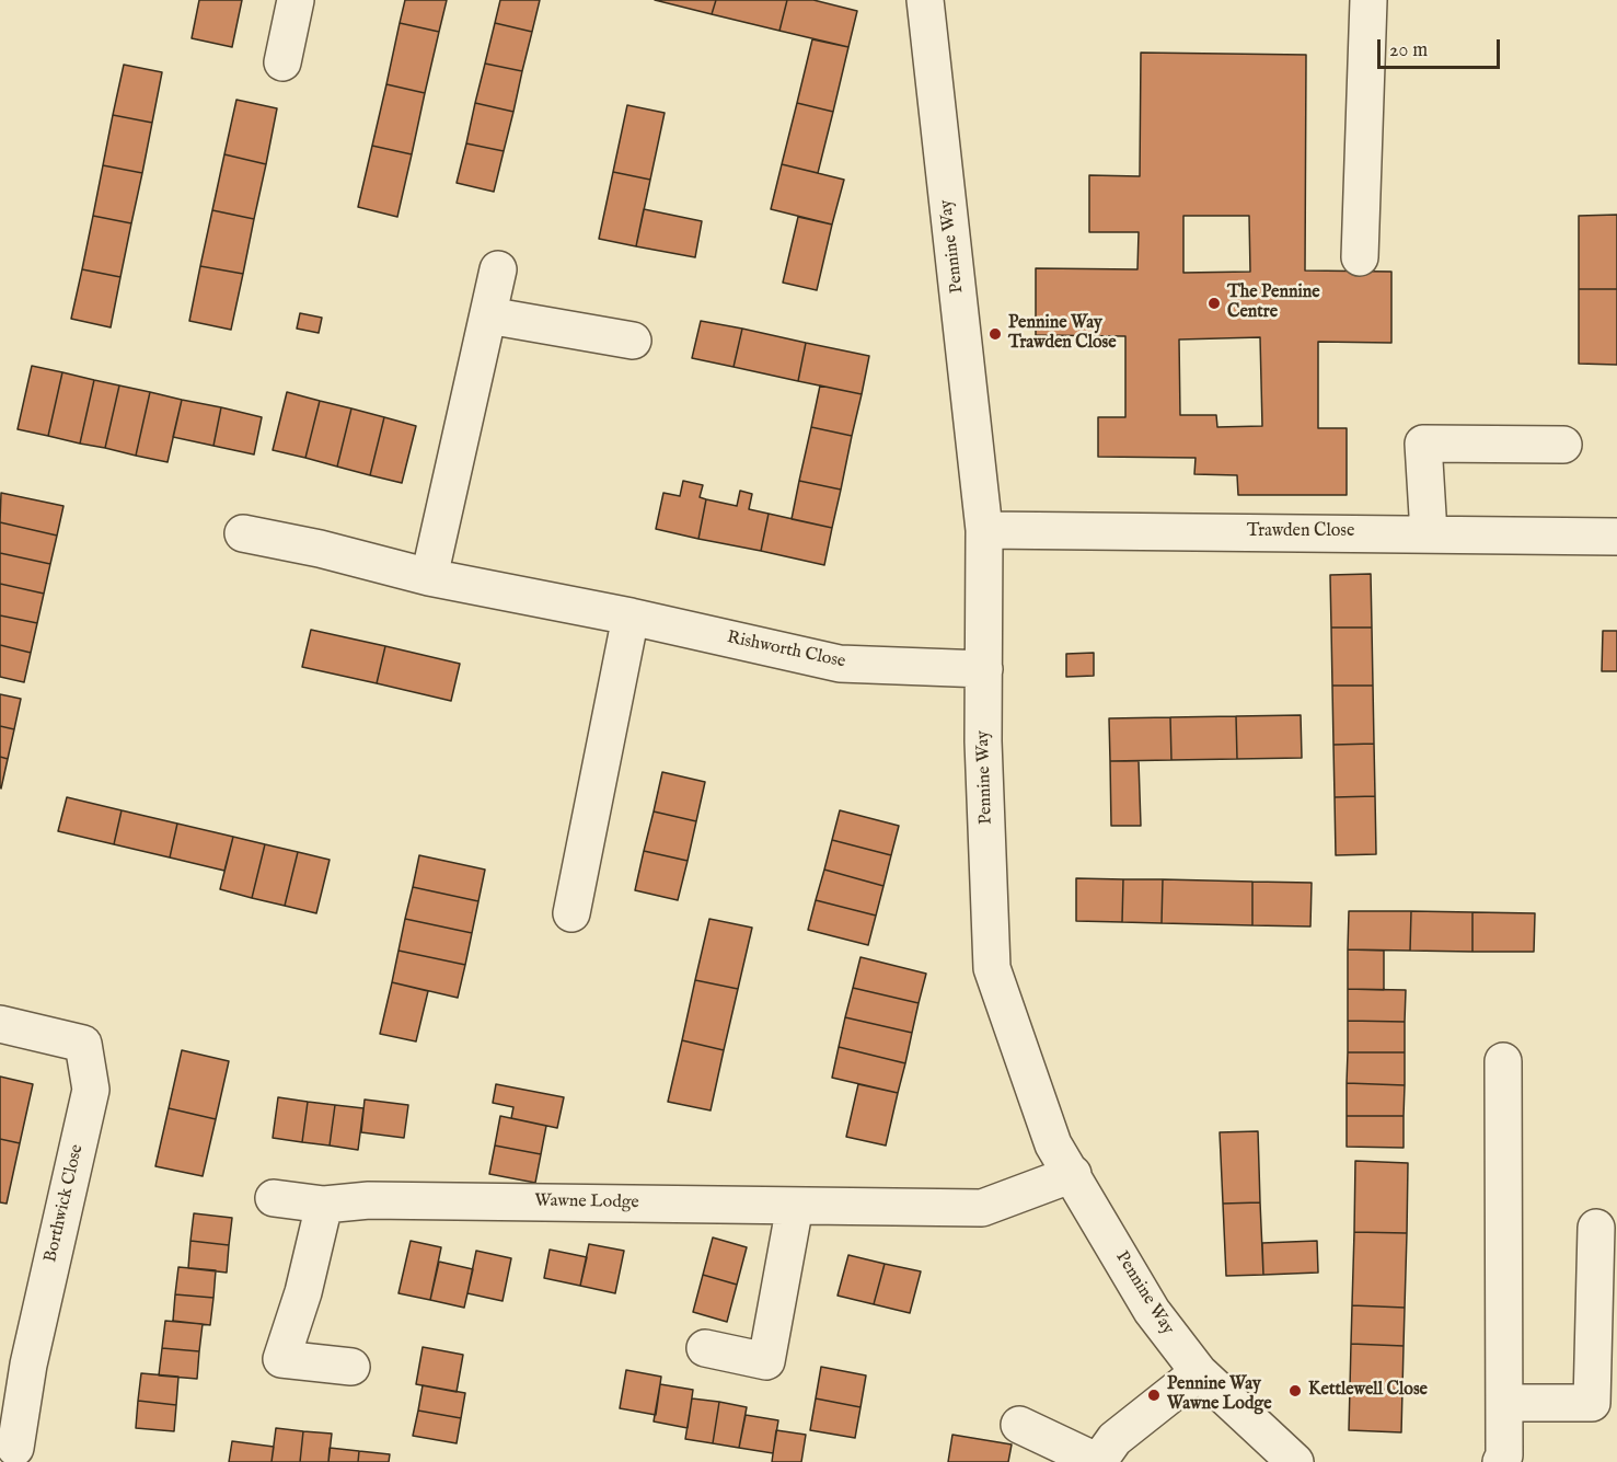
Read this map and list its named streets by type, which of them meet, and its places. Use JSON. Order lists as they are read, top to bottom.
{
  "streets": {
    "street": [
      "Pennine Way",
      "Trawden Close",
      "Rishworth Close",
      "Wawne Lodge",
      "Borthwick Close"
    ]
  },
  "crossings": [
    ["Pennine Way", "Trawden Close"],
    ["Pennine Way", "Rishworth Close"],
    ["Pennine Way", "Wawne Lodge"]
  ],
  "places": [
    "The Pennine Centre",
    "Pennine Way Trawden Close",
    "Kettlewell Close",
    "Pennine Way Wawne Lodge"
  ],
  "scale_bar": "20 m"
}
